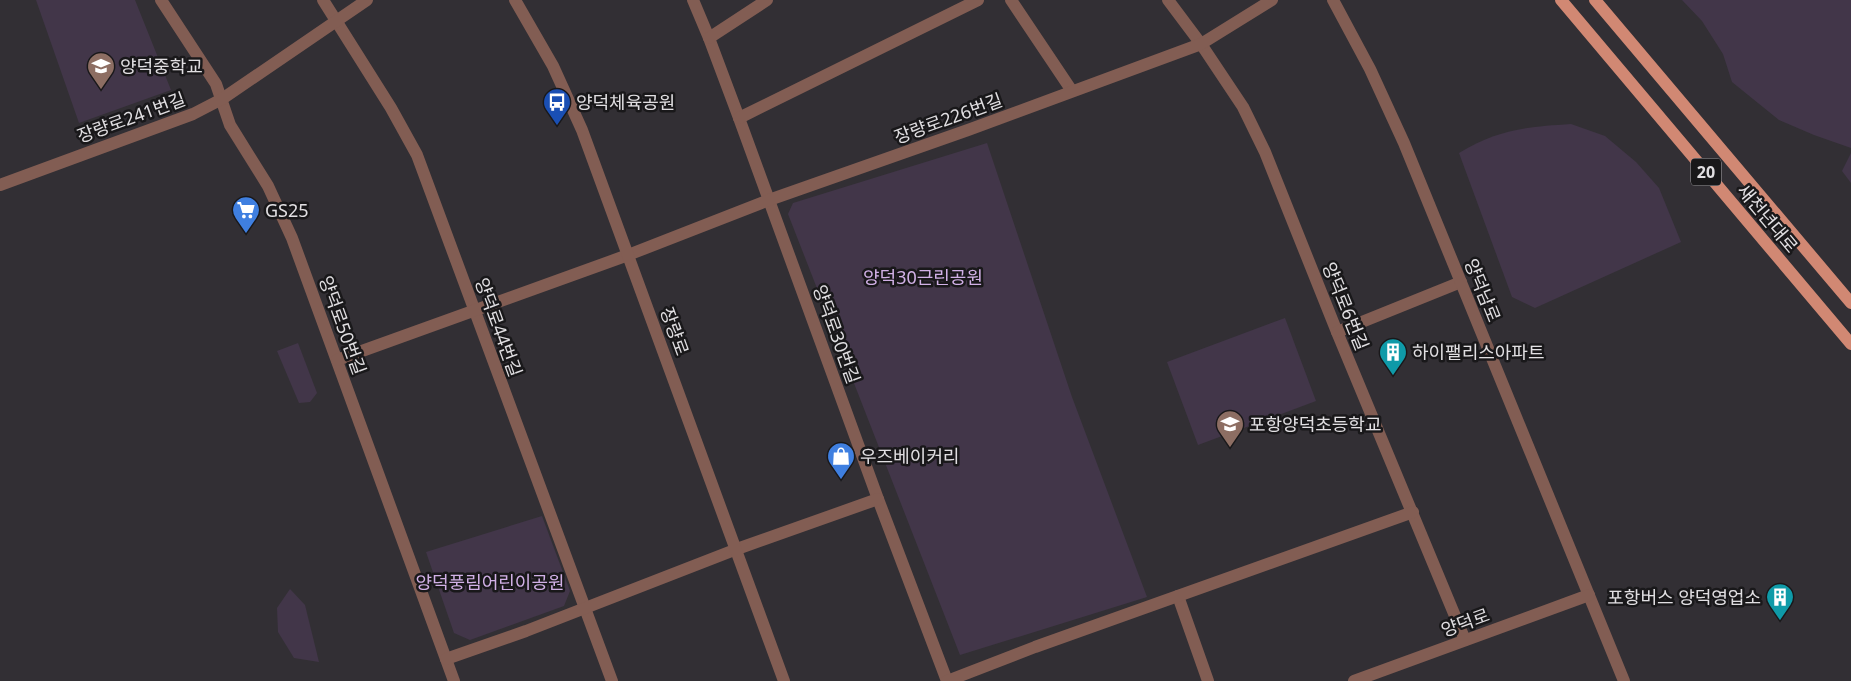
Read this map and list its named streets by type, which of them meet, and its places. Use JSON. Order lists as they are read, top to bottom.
{
  "streets": {
    "main road": ["20", "새천년대로"],
    "street": [
      "장량로241번길",
      "장량로226번길",
      "양덕남로",
      "양덕로6번길",
      "양덕로50번길",
      "양덕로44번길",
      "장량로",
      "양덕로30번길",
      "양덕로"
    ]
  },
  "crossings": [
    ["장량로241번길", "양덕로50번길"],
    ["장량로241번길", "양덕로44번길"],
    ["장량로226번길", "양덕로6번길"],
    ["장량로226번길", "양덕로50번길"],
    ["장량로226번길", "양덕로44번길"],
    ["장량로226번길", "장량로"],
    ["장량로226번길", "양덕로30번길"],
    ["양덕남로", "양덕로"],
    ["양덕로6번길", "양덕로"]
  ],
  "parks": ["양덕30근린공원", "양덕풍림어린이공원"],
  "places": {
    "school or university": ["양덕중학교", "포항양덕초등학교"],
    "bus stop": ["양덕체육공원"],
    "supermarket": ["GS25"],
    "building": ["하이팰리스아파트", "포항버스 양덕영업소"],
    "shop": ["우즈베이커리"]
  }
}
